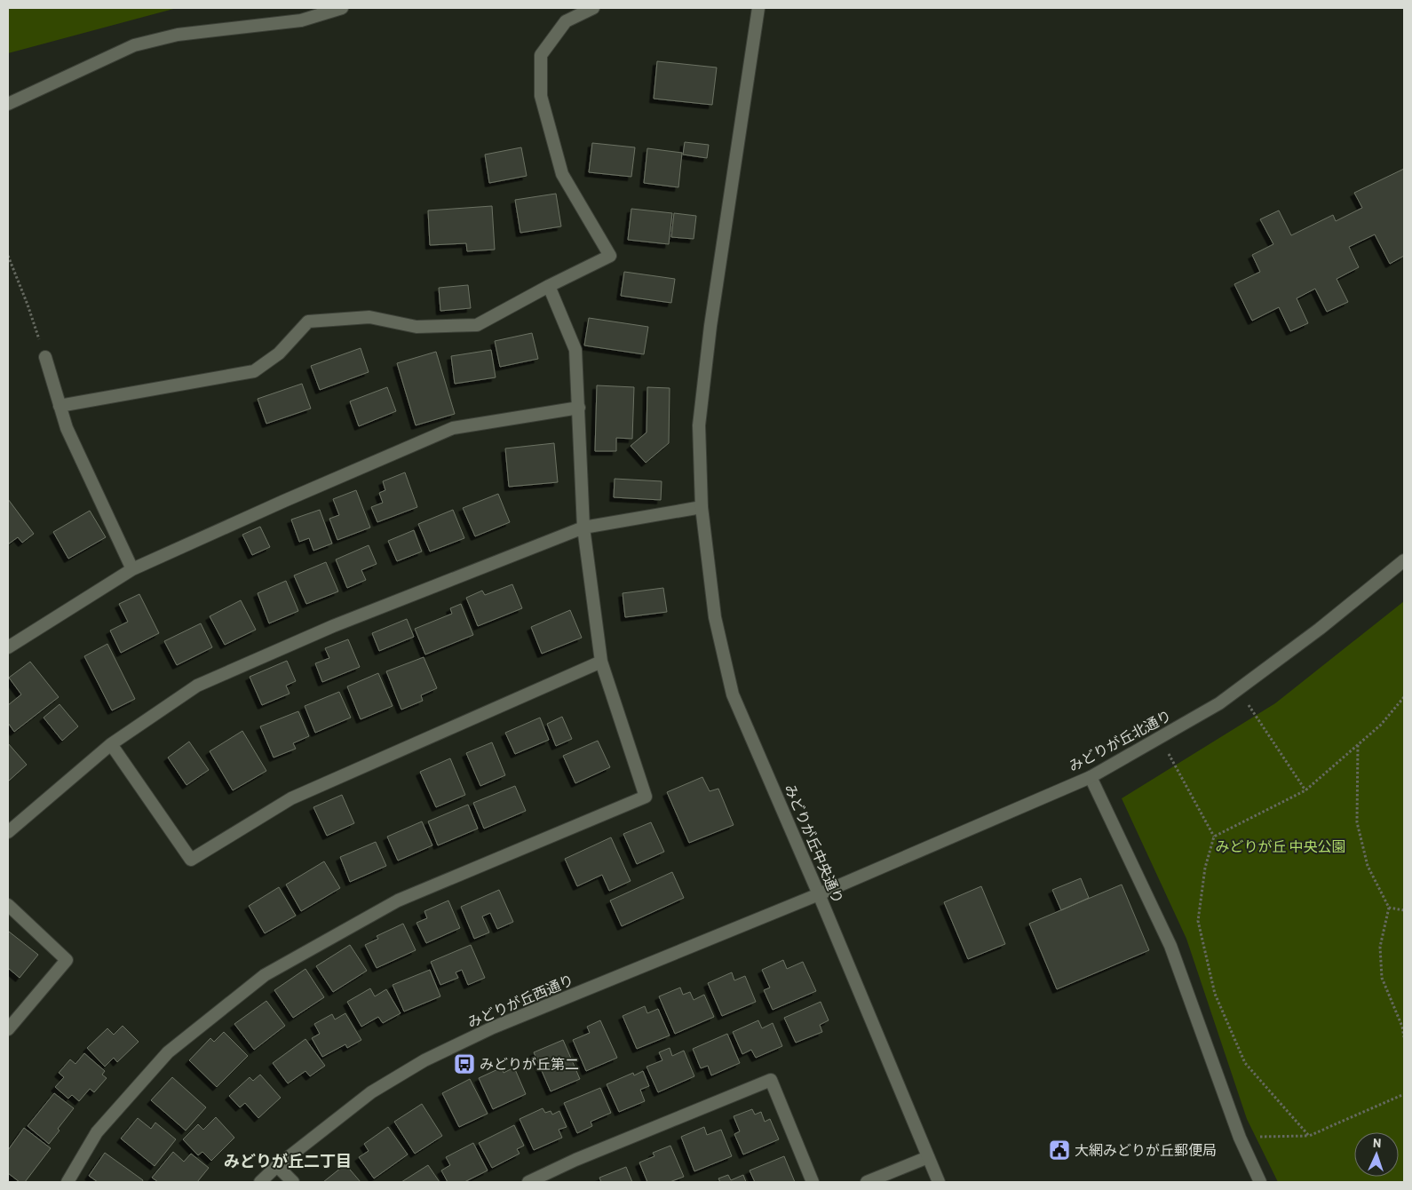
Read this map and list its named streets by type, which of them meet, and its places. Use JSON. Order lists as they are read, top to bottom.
{
  "streets": {
    "street": ["みどりが丘北通り", "みどりが丘中央通り", "みどりが丘西通り"]
  },
  "crossings": [
    ["みどりが丘北通り", "みどりが丘中央通り"],
    ["みどりが丘北通り", "みどりが丘西通り"],
    ["みどりが丘中央通り", "みどりが丘西通り"]
  ],
  "districts": ["みどりが丘二丁目"],
  "parks": ["みどりが丘 中央公園"],
  "places": {
    "bus stop": ["みどりが丘第二"],
    "public building": ["大網みどりが丘郵便局"]
  },
  "north": "top"
}
